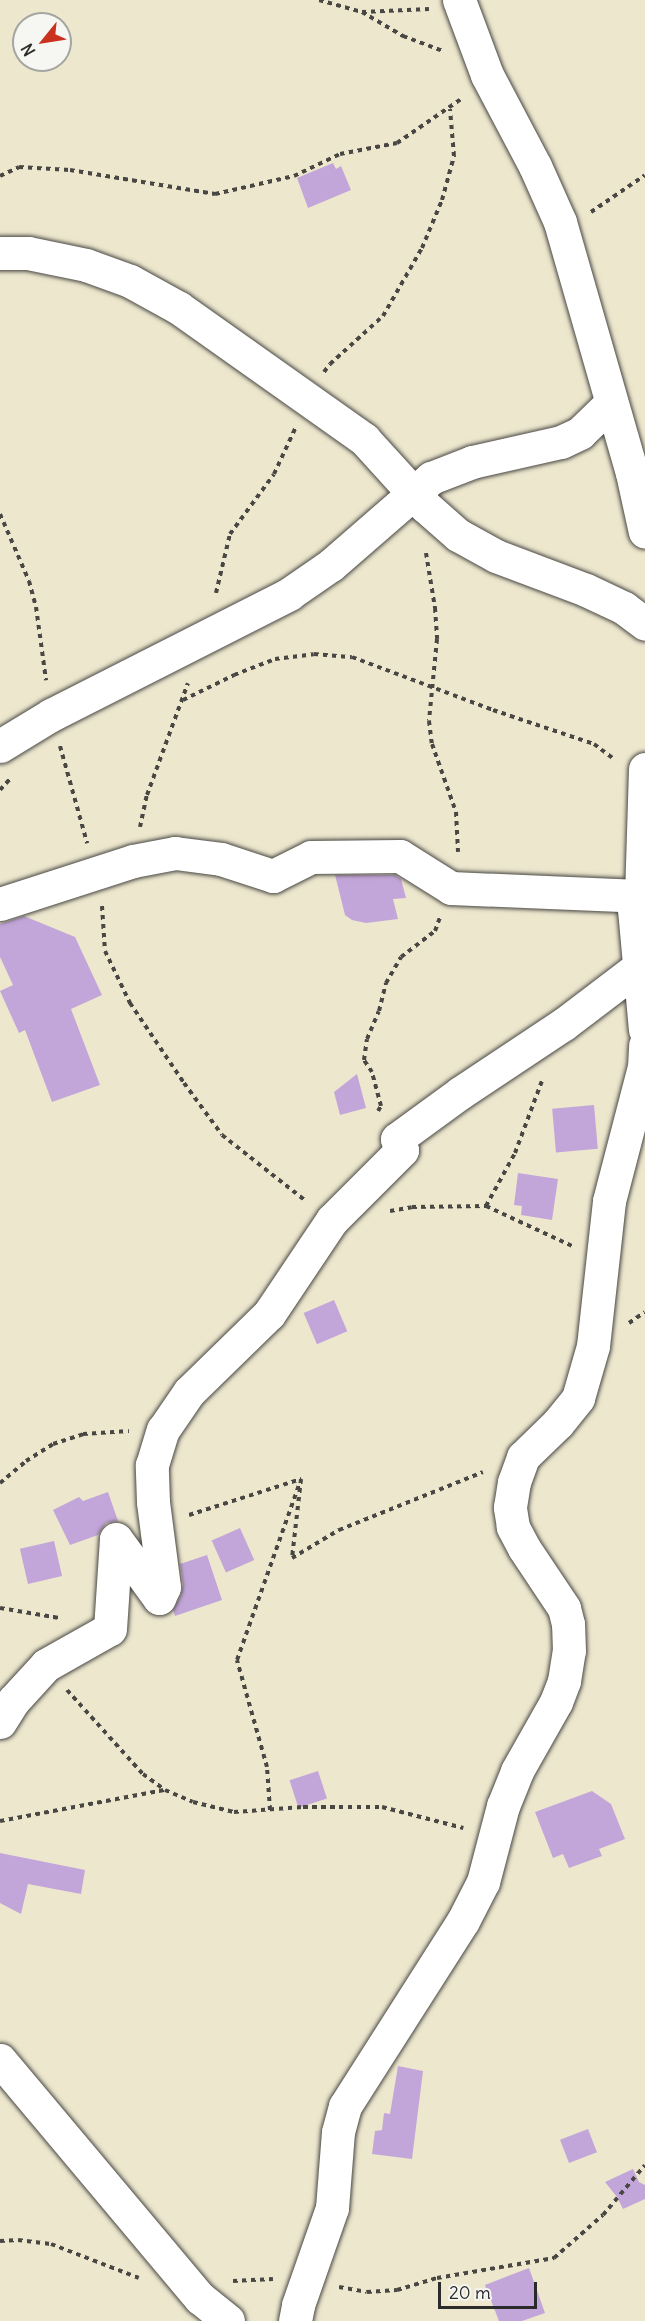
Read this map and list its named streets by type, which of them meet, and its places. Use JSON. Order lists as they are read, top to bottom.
{
  "scale_bar": "20 m",
  "north": "bottom left"
}
